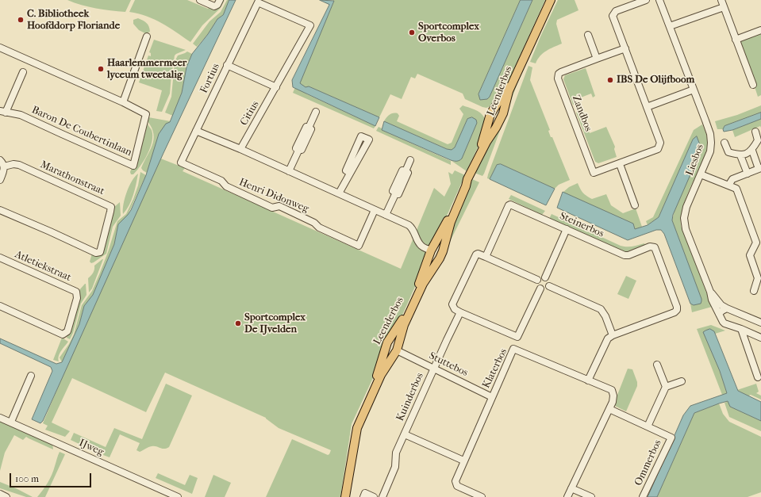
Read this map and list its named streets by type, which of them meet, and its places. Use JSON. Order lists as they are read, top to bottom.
{
  "streets": {
    "main road": ["Leenderbos"],
    "street": [
      "Fortius",
      "Citius",
      "Zandbos",
      "Baron De Coubertinlaan",
      "Liesbos",
      "Marathonstraat",
      "Henri Didonweg",
      "Steinerbos",
      "Atletiekstraat",
      "Stuttebos",
      "Klaterbos",
      "Kuinderbos",
      "IJweg",
      "Ommerbos"
    ]
  },
  "crossings": [
    ["Fortius", "Citius"],
    ["Fortius", "Henri Didonweg"],
    ["Leenderbos", "Stuttebos"],
    ["Stuttebos", "Klaterbos"],
    ["Stuttebos", "Kuinderbos"],
    ["Klaterbos", "Kuinderbos"]
  ],
  "places": [
    "C. Bibliotheek Hoofddorp Floriande",
    "Sportcomplex Overbos",
    "Haarlemmermeer lyceum tweetalig",
    "IBS De Olijfboom",
    "Sportcomplex De IJvelden"
  ],
  "scale_bar": "100 m"
}
